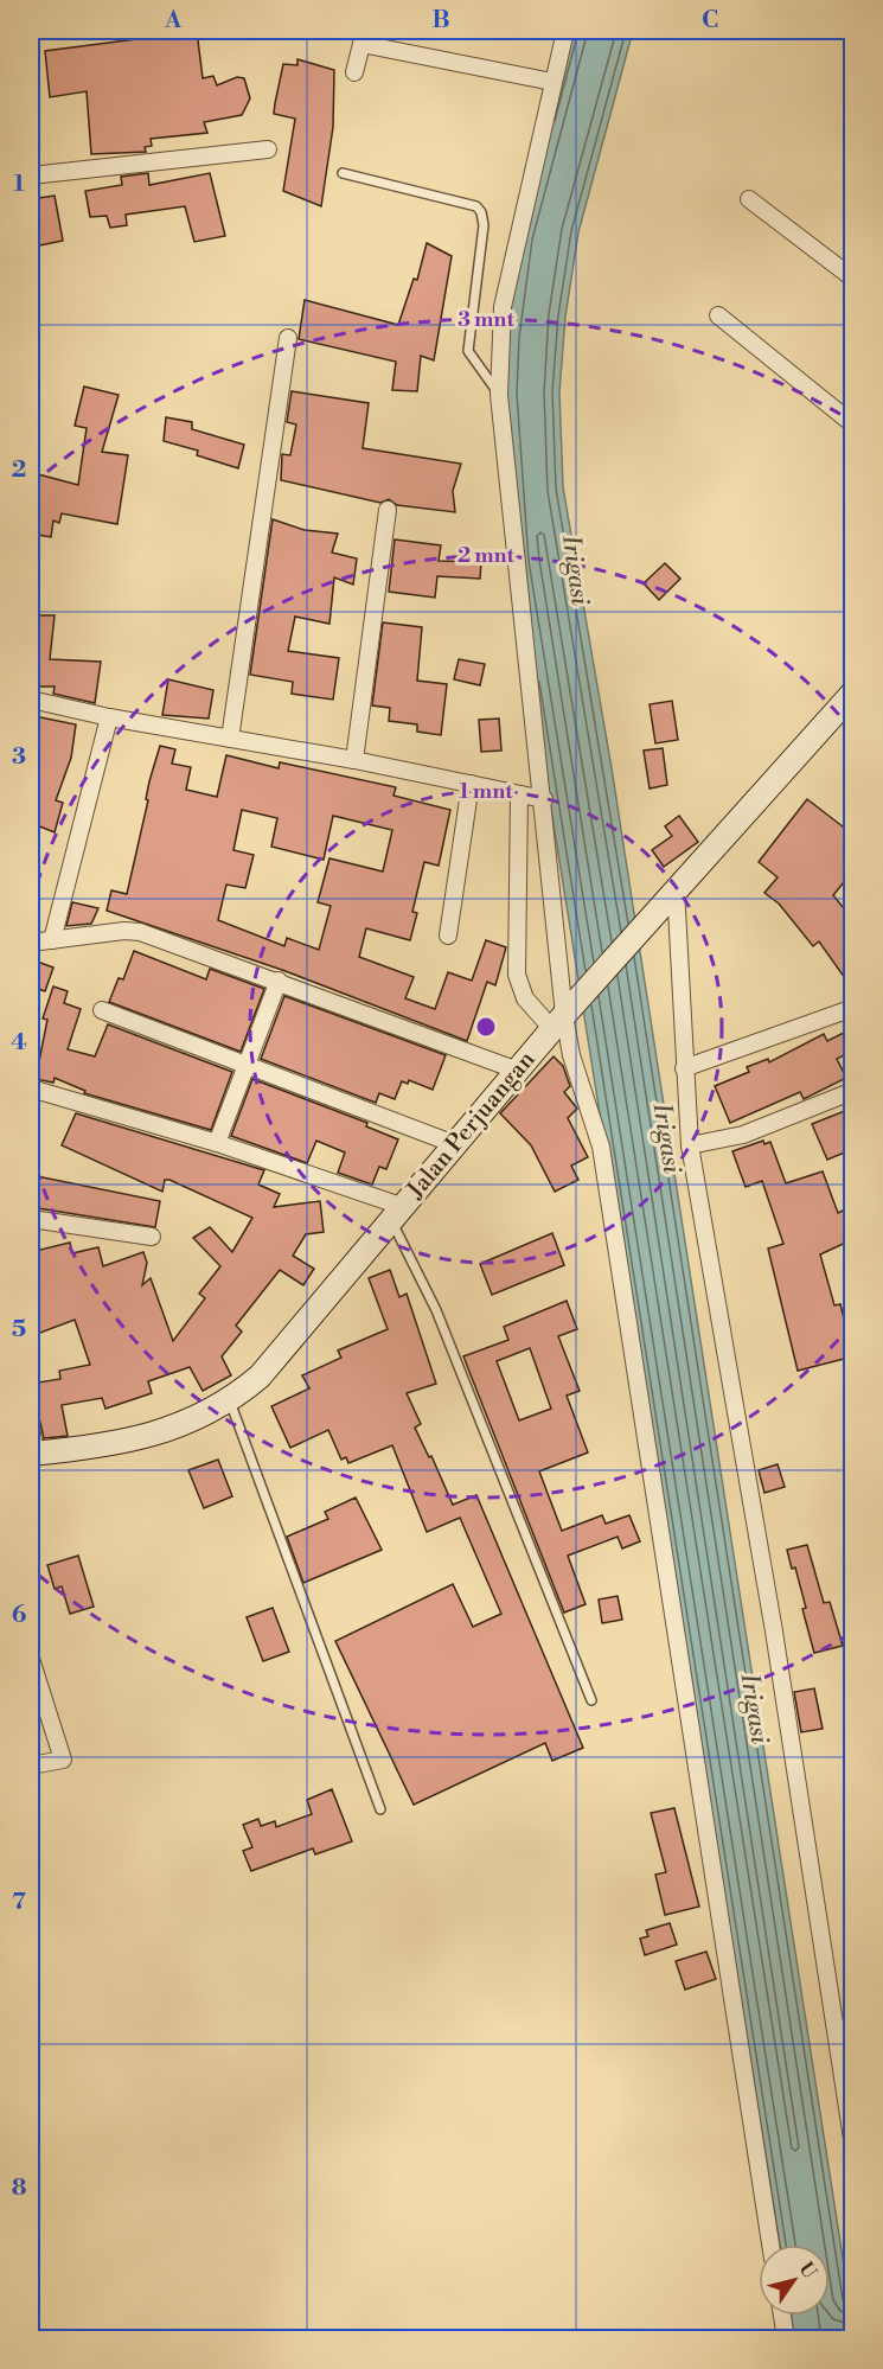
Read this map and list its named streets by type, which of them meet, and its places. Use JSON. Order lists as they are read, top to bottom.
{
  "streets": {
    "main road": ["Jalan Perjuangan"]
  },
  "water": ["Irigasi"],
  "north": "top right",
  "grid": {
    "columns": ["A", "B", "C"],
    "rows": [
      "1",
      "2",
      "3",
      "4",
      "5",
      "6",
      "7",
      "8"
    ]
  },
  "rings": ["3 mnt", "2 mnt", "1 mnt"]
}
